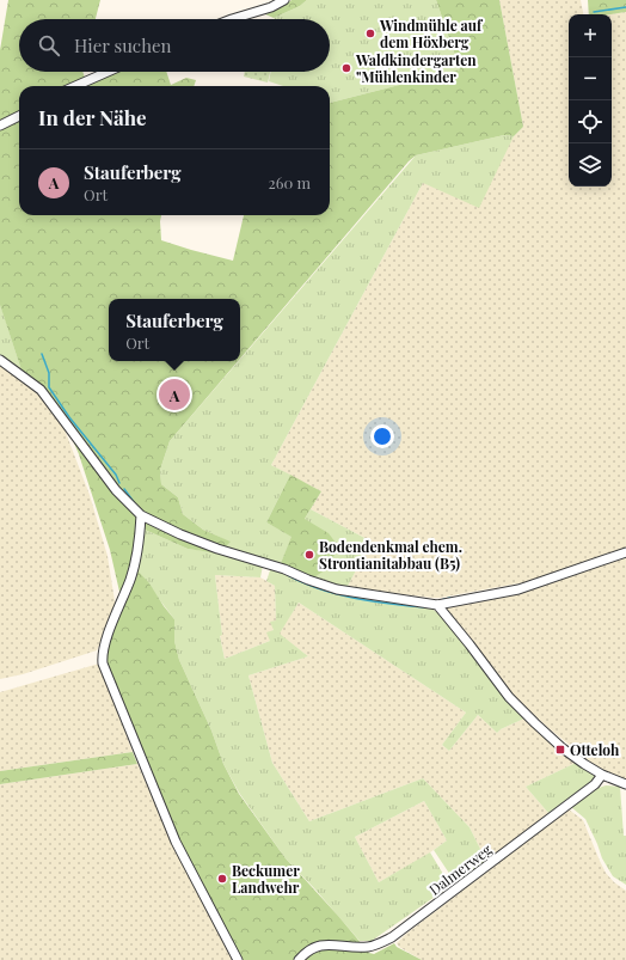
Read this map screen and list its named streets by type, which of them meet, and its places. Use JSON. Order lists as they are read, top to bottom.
{
  "streets": {
    "street": ["Dalmerweg"]
  },
  "places": {
    "other": [
      "Windmühle auf dem Höxberg",
      "Waldkindergarten \"Mühlenkinder",
      "Bodendenkmal ehem. Strontianitabbau (B5)",
      "Beckumer Landwehr"
    ],
    "transit": ["Otteloh"]
  },
  "page": {
    "map_buttons": ["+", "−"],
    "search": "Hier suchen",
    "heading": "In der Nähe",
    "list": [
      {
        "mark": "A",
        "name": "Stauferberg",
        "note": "Ort",
        "value": "260 m"
      }
    ],
    "popup": ["Stauferberg", "Ort"],
    "pins": "A"
  }
}
